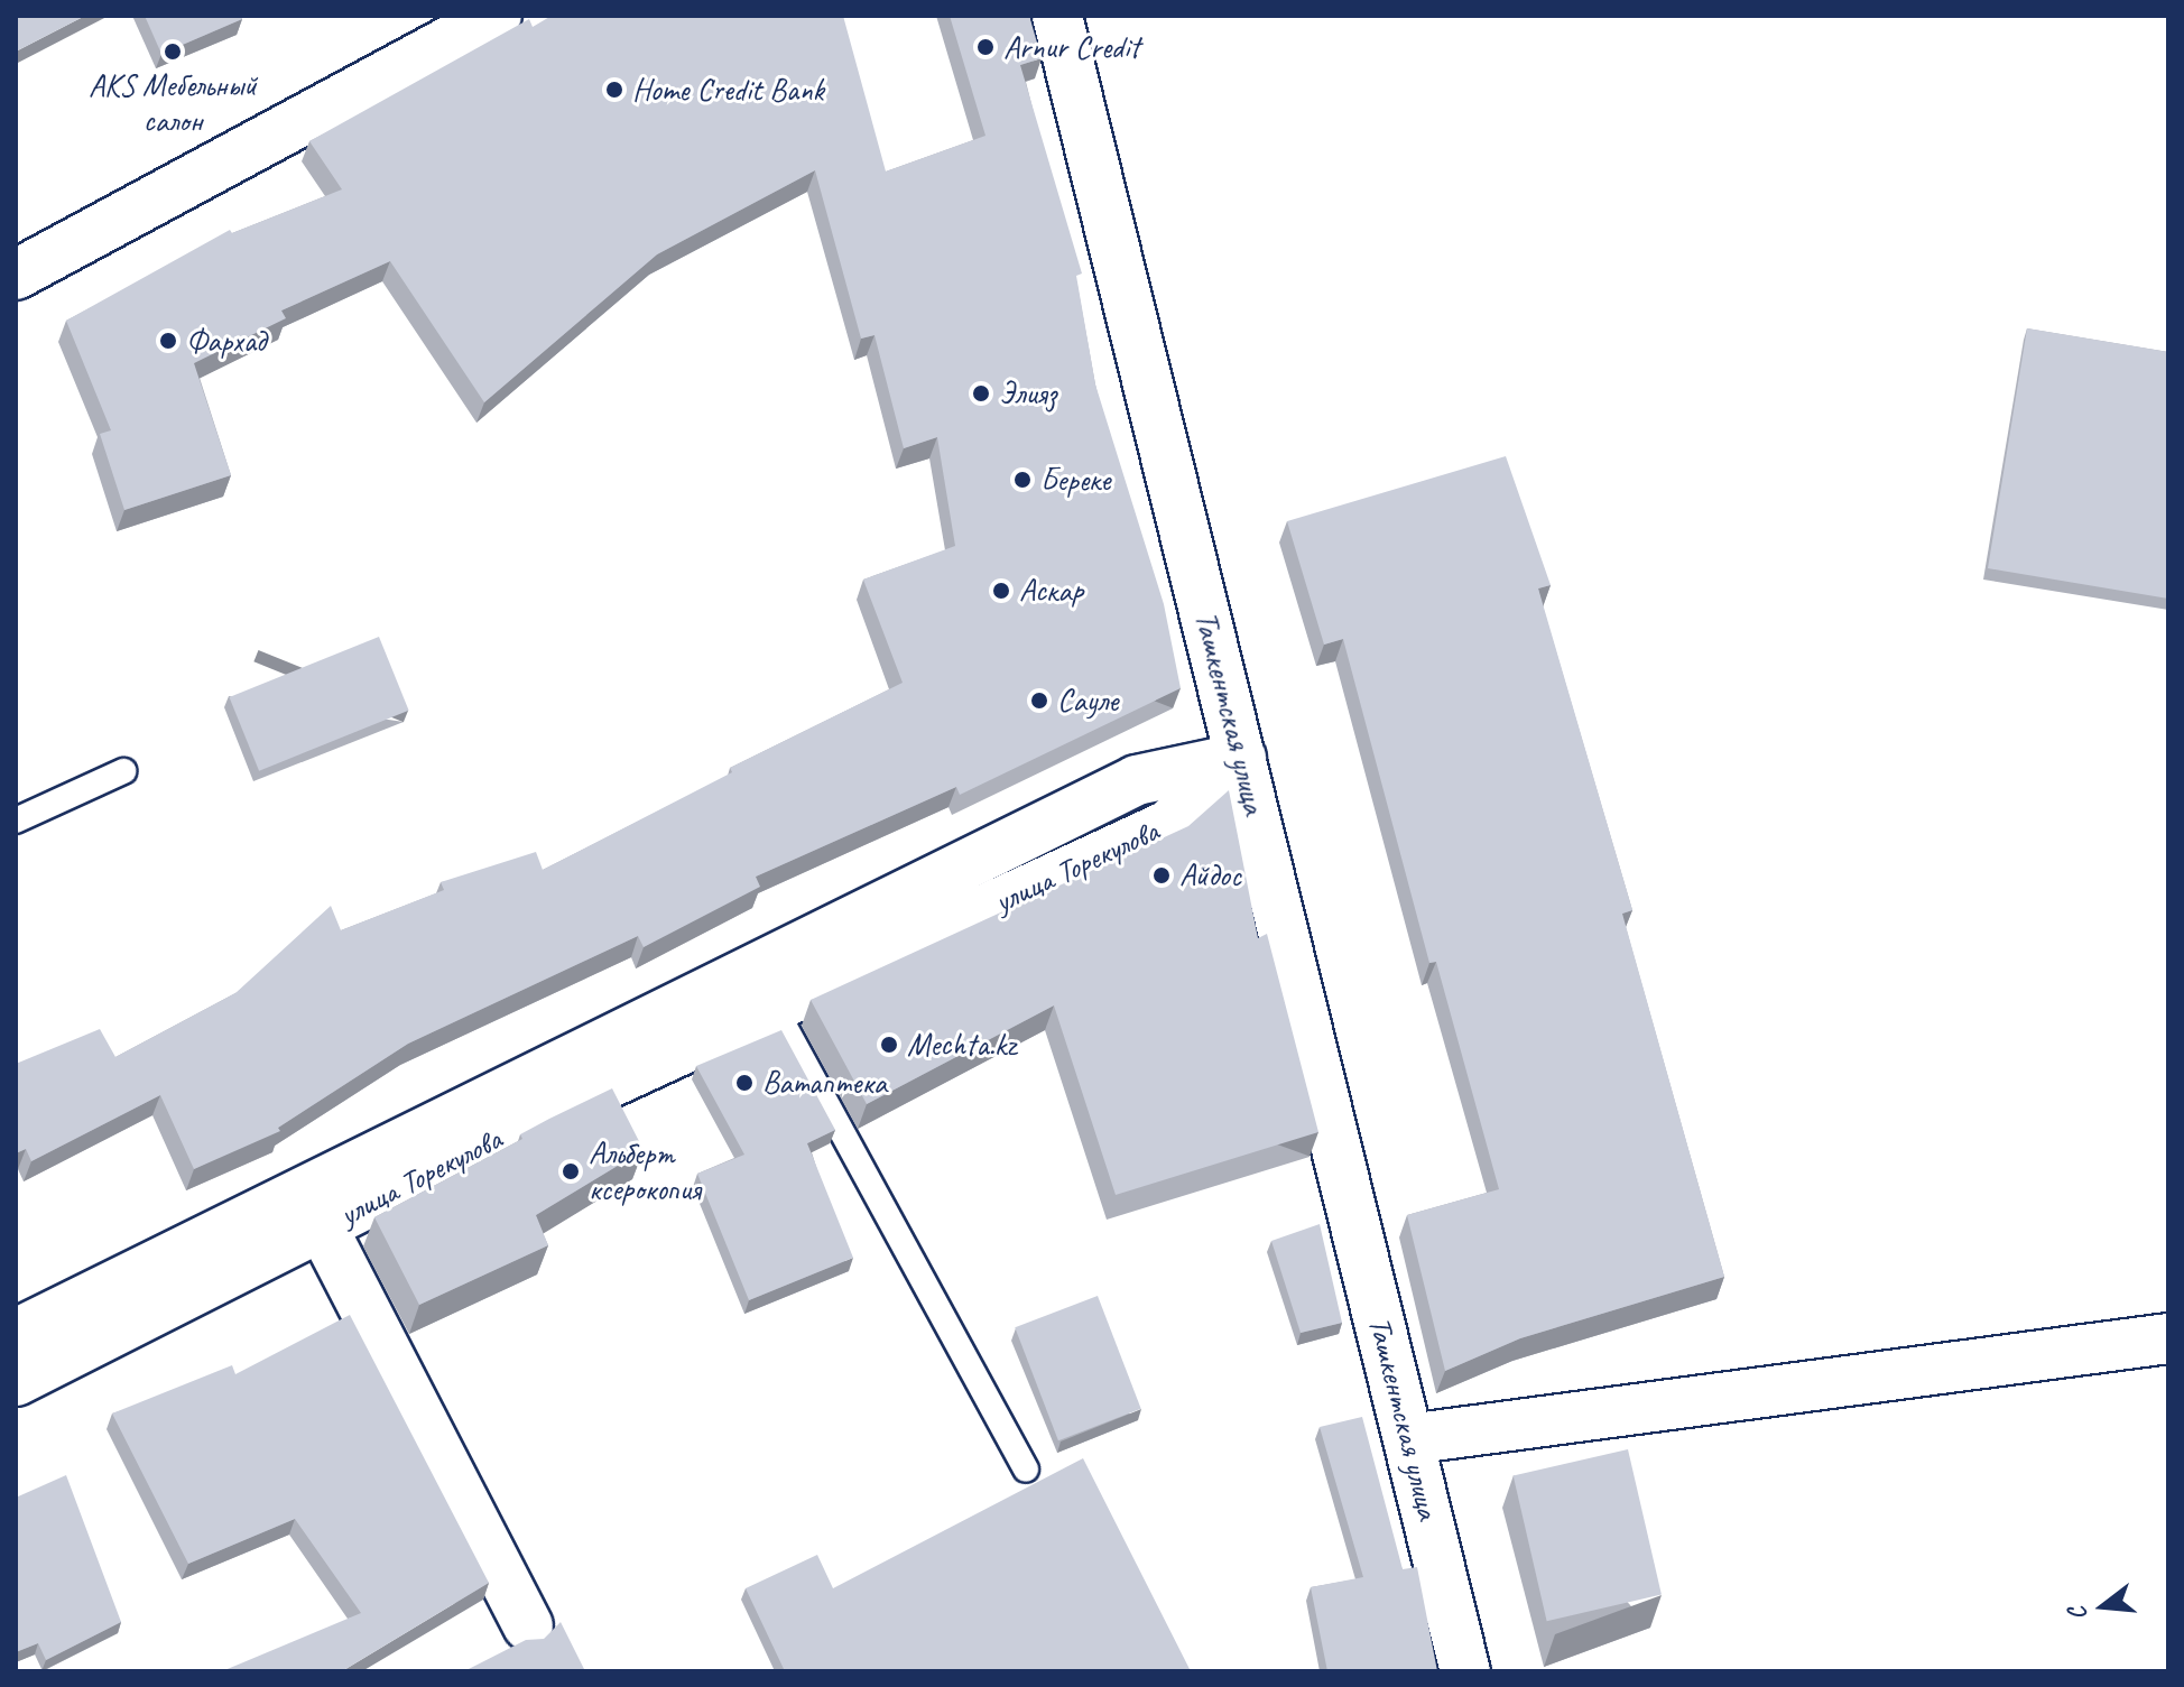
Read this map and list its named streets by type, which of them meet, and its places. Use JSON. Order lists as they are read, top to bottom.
{
  "streets": {
    "street": ["Ташкентская улица", "улица Торекулова"]
  },
  "crossings": [
    ["Ташкентская улица", "улица Торекулова"]
  ],
  "places": [
    "Arnur Credit",
    "AKS Мебельный салон",
    "Home Credit Bank",
    "Фархад",
    "Элияз",
    "Береке",
    "Аскар",
    "Сауле",
    "Айдос",
    "Mechta.kz",
    "Ватаптека",
    "Альберт ксерокопия"
  ],
  "north": "left"
}
